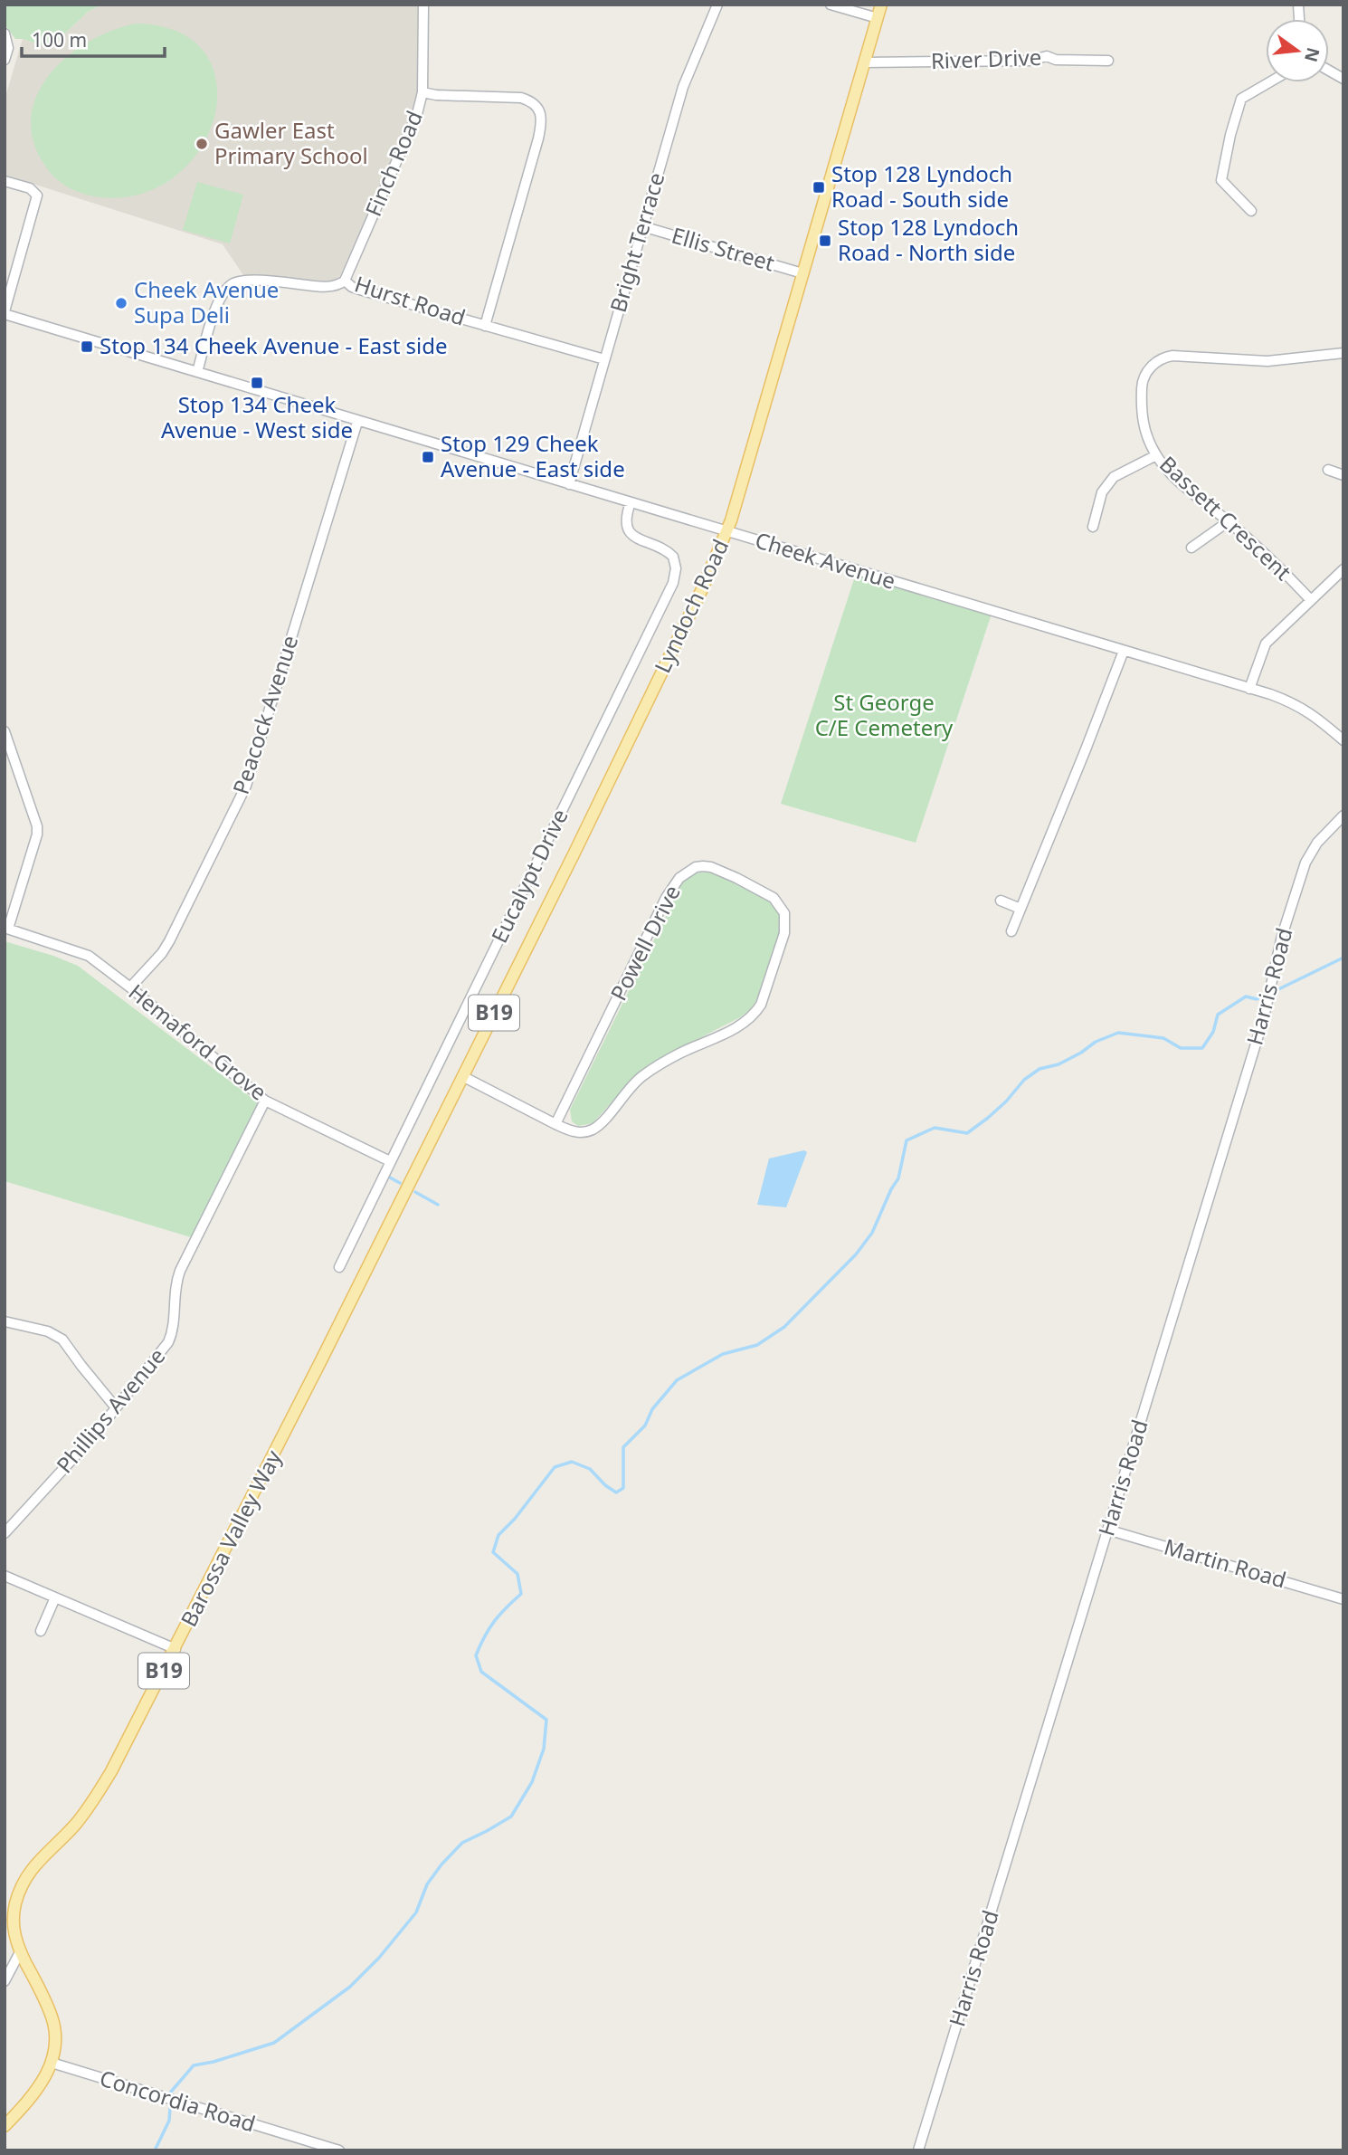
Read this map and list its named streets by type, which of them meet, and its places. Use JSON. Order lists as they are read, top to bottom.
{
  "streets": {
    "main road": ["Lyndoch Road", "B19", "Barossa Valley Way"],
    "street": [
      "River Drive",
      "Finch Road",
      "Bright Terrace",
      "Ellis Street",
      "Hurst Road",
      "Bassett Crescent",
      "Cheek Avenue",
      "Peacock Avenue",
      "Eucalypt Drive",
      "Powell Drive",
      "Harris Road",
      "Hemaford Grove",
      "Phillips Avenue",
      "Martin Road",
      "Concordia Road"
    ]
  },
  "crossings": [
    ["River Drive", "Lyndoch Road"],
    ["Finch Road", "Hurst Road"],
    ["Bright Terrace", "Ellis Street"],
    ["Bright Terrace", "Hurst Road"],
    ["Bright Terrace", "Cheek Avenue"],
    ["Ellis Street", "Lyndoch Road"],
    ["Hurst Road", "Cheek Avenue"],
    ["Cheek Avenue", "Lyndoch Road"],
    ["Cheek Avenue", "Peacock Avenue"],
    ["Cheek Avenue", "Eucalypt Drive"],
    ["Lyndoch Road", "Powell Drive"],
    ["Lyndoch Road", "Barossa Valley Way"],
    ["Peacock Avenue", "Hemaford Grove"],
    ["Eucalypt Drive", "Hemaford Grove"],
    ["Harris Road", "Martin Road"],
    ["Hemaford Grove", "Phillips Avenue"],
    ["Barossa Valley Way", "Concordia Road"]
  ],
  "parks": ["St George C/E Cemetery"],
  "places": {
    "other": ["Gawler East Primary School", "Cheek Avenue Supa Deli"],
    "transit": [
      "Stop 128 Lyndoch Road - South side",
      "Stop 128 Lyndoch Road - North side",
      "Stop 134 Cheek Avenue - East side",
      "Stop 134 Cheek Avenue - West side",
      "Stop 129 Cheek Avenue - East side"
    ]
  },
  "scale_bar": "100 m",
  "north": "right"
}
